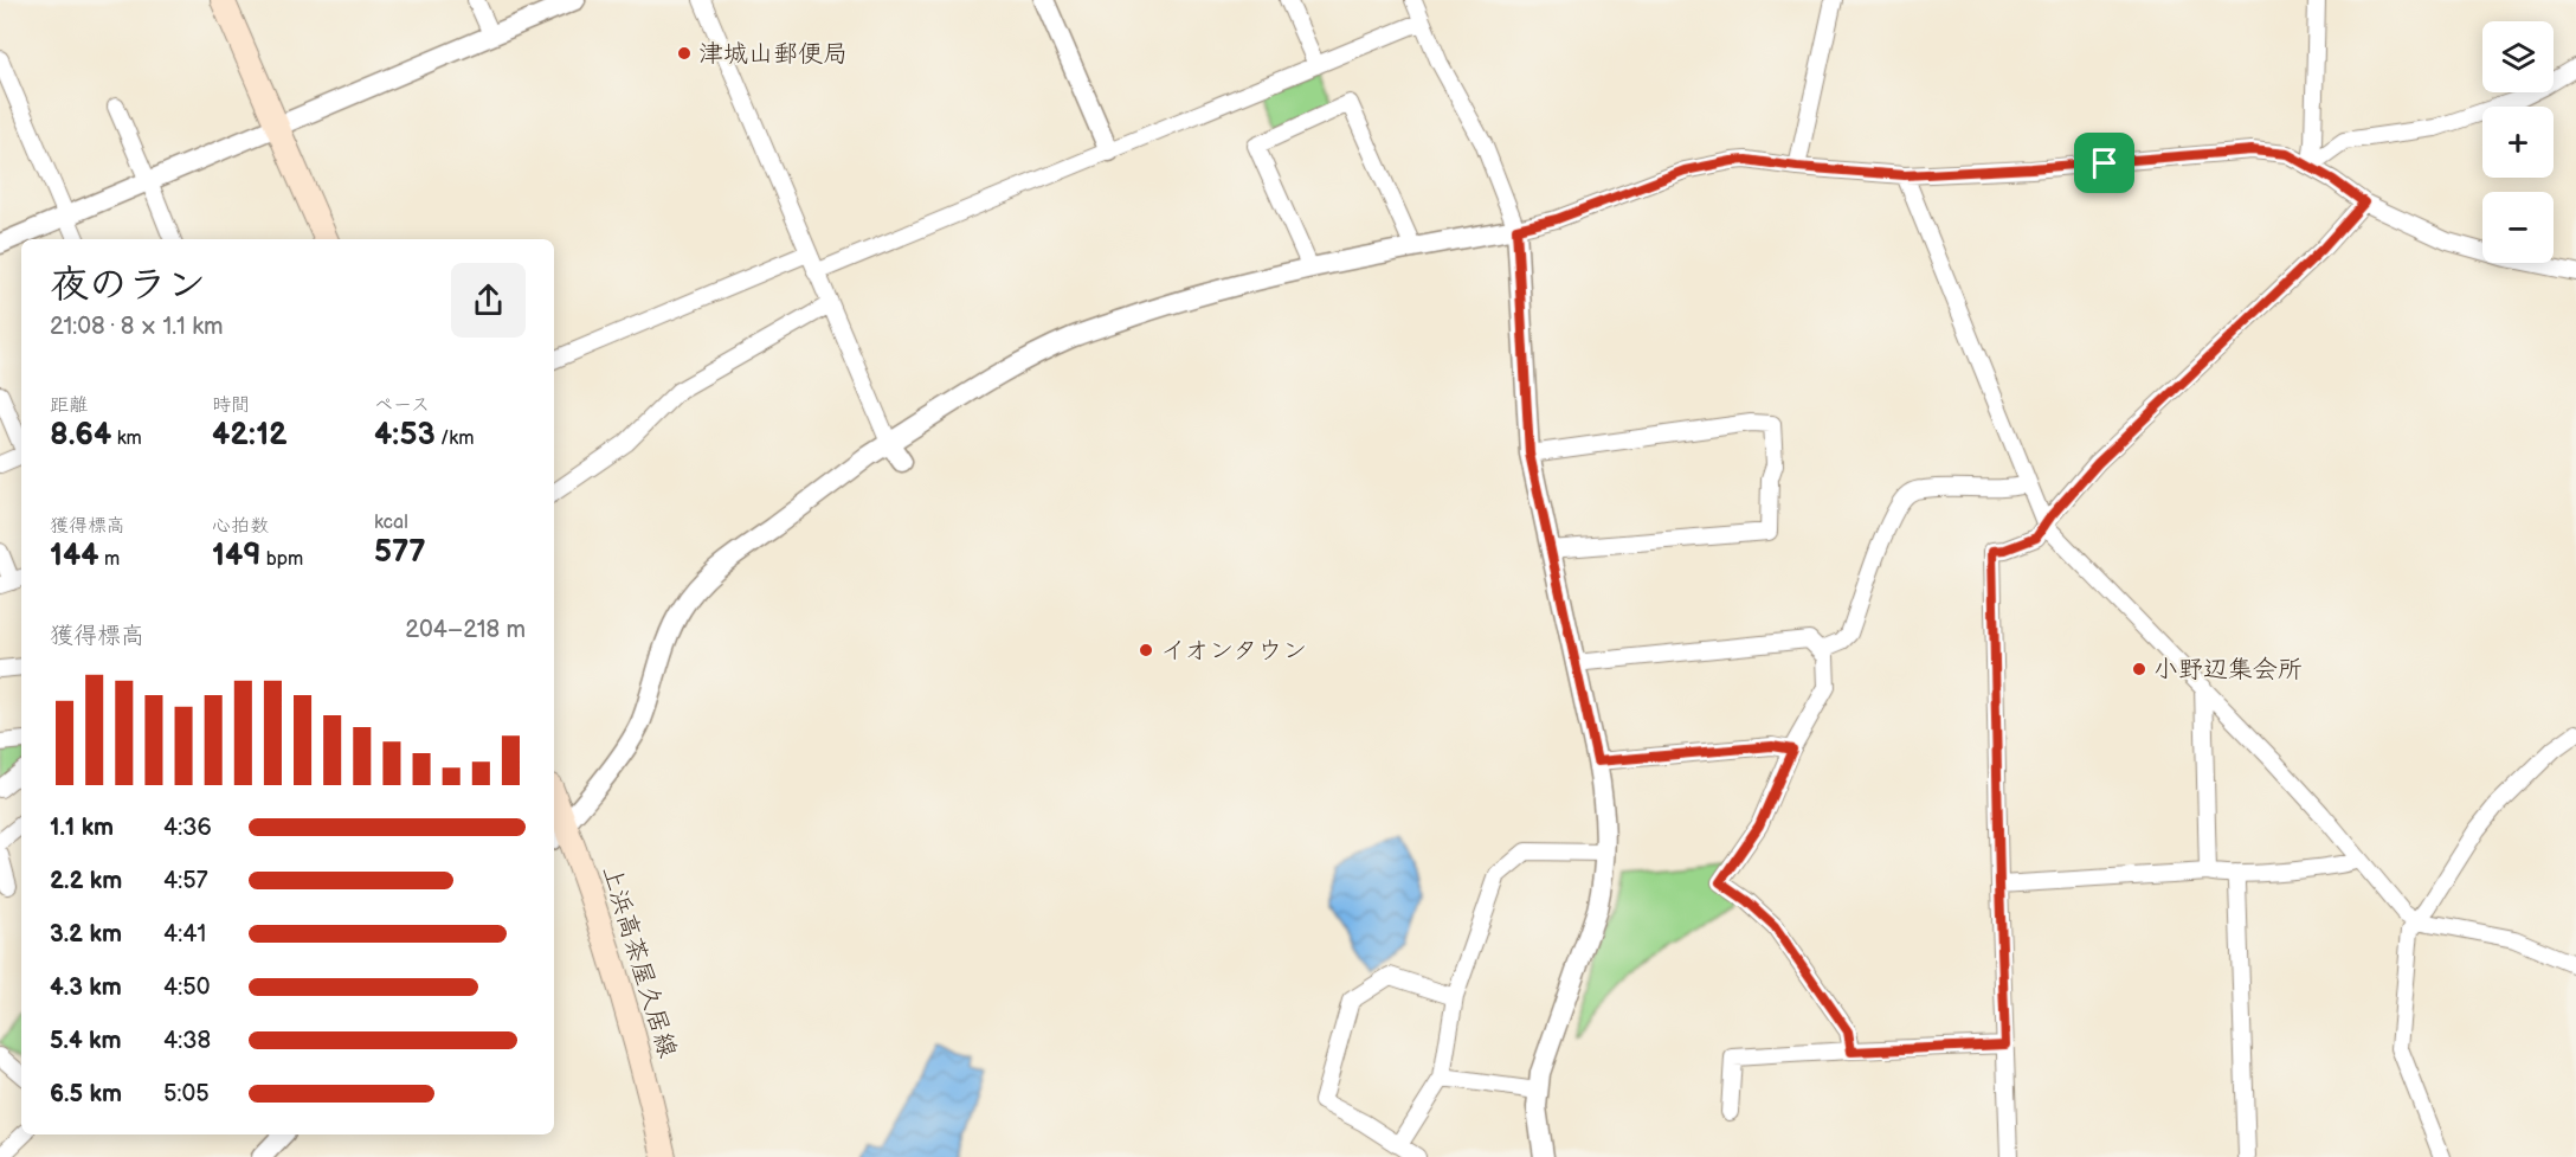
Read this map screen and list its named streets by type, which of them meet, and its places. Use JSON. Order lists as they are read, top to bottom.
{
  "streets": {
    "main road": ["上浜高茶屋久居線"]
  },
  "places": ["津城山郵便局", "イオンタウン", "小野辺集会所"],
  "page": {
    "map_buttons": ["+", "−"],
    "heading": ["夜のラン", "21:08 · 8 × 1.1 km"],
    "stats": [
      ["距離", "8.64 km"],
      ["時間", "42:12"],
      ["ペース", "4:53 /km"],
      ["獲得標高", "144 m"],
      ["心拍数", "149 bpm"],
      ["kcal", "577"]
    ],
    "chart": ["獲得標高", "204–218 m"],
    "list": [
      {
        "name": "1.1 km",
        "note": "4:36"
      },
      {
        "name": "2.2 km",
        "note": "4:57"
      },
      {
        "name": "3.2 km",
        "note": "4:41"
      },
      {
        "name": "4.3 km",
        "note": "4:50"
      },
      {
        "name": "5.4 km",
        "note": "4:38"
      },
      {
        "name": "6.5 km",
        "note": "5:05"
      }
    ]
  }
}
